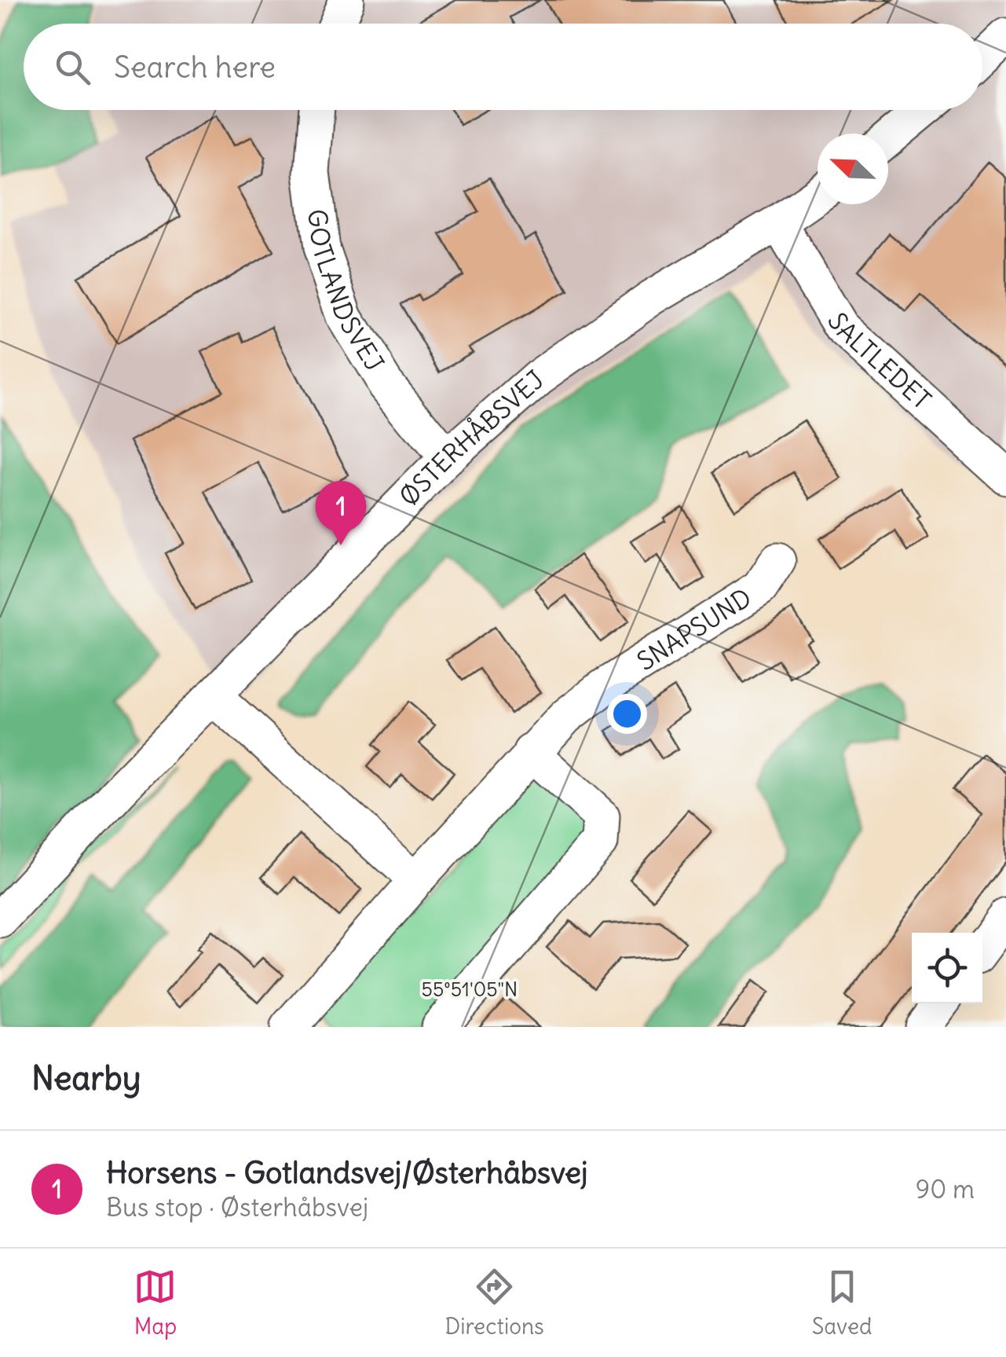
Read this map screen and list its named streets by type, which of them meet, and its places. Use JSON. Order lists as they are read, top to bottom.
{
  "streets": {
    "street": [
      "GOTLANDSVEJ",
      "SALTLEDET",
      "ØSTERHÅBSVEJ",
      "SNAPSUND"
    ]
  },
  "crossings": [
    ["GOTLANDSVEJ", "ØSTERHÅBSVEJ"],
    ["SALTLEDET", "ØSTERHÅBSVEJ"]
  ],
  "north": "top left",
  "page": {
    "search": "Search here",
    "pins": "1",
    "heading": "Nearby",
    "list": [
      {
        "mark": "1",
        "name": "Horsens - Gotlandsvej/Østerhåbsvej",
        "note": "Bus stop · Østerhåbsvej",
        "value": "90 m"
      }
    ],
    "nav": ["Map", "Directions", "Saved"]
  },
  "coordinates": ["55°51'05\"N"]
}
